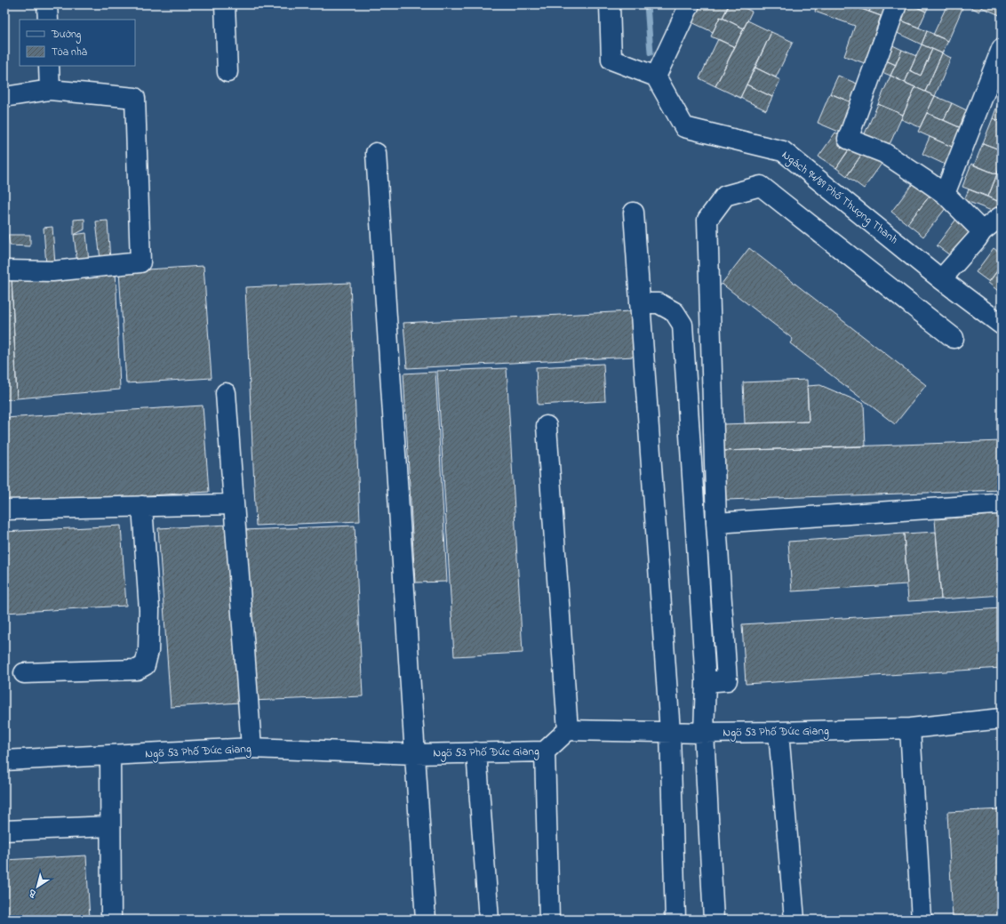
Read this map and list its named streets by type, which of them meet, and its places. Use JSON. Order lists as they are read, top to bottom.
{
  "streets": {
    "street": ["Ngách 94/89 Phố Thượng Thanh", "Ngõ 53 Phố Đức Giang"]
  },
  "legend": ["Đường", "Tòa nhà"],
  "north": "bottom left"
}
